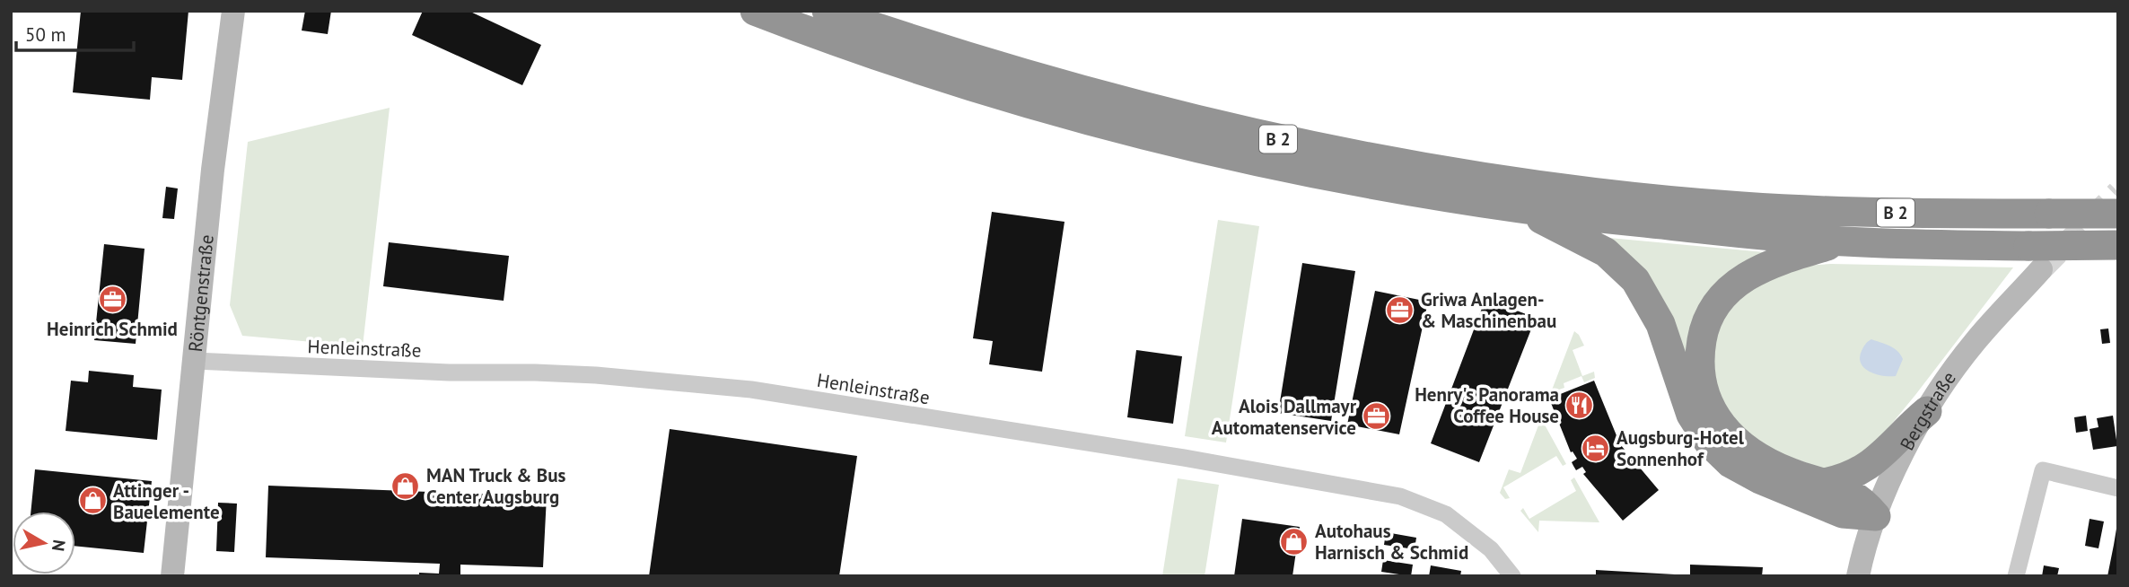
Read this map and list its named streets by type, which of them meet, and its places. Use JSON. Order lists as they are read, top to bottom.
{
  "streets": {
    "highway": ["B 2"],
    "street": ["Röntgenstraße", "Henleinstraße", "Bergstraße"]
  },
  "crossings": [
    ["B 2", "Bergstraße"],
    ["Röntgenstraße", "Henleinstraße"]
  ],
  "places": {
    "office": ["Heinrich Schmid", "Griwa Anlagen- & Maschinenbau", "Alois Dallmayr Automatenservice"],
    "restaurant": ["Henry's Panorama Coffee House"],
    "hotel": ["Augsburg-Hotel Sonnenhof"],
    "shop": ["MAN Truck & Bus Center Augsburg", "Attinger - Bauelemente", "Autohaus Harnisch & Schmid"]
  },
  "scale_bar": "50 m",
  "north": "right"
}
